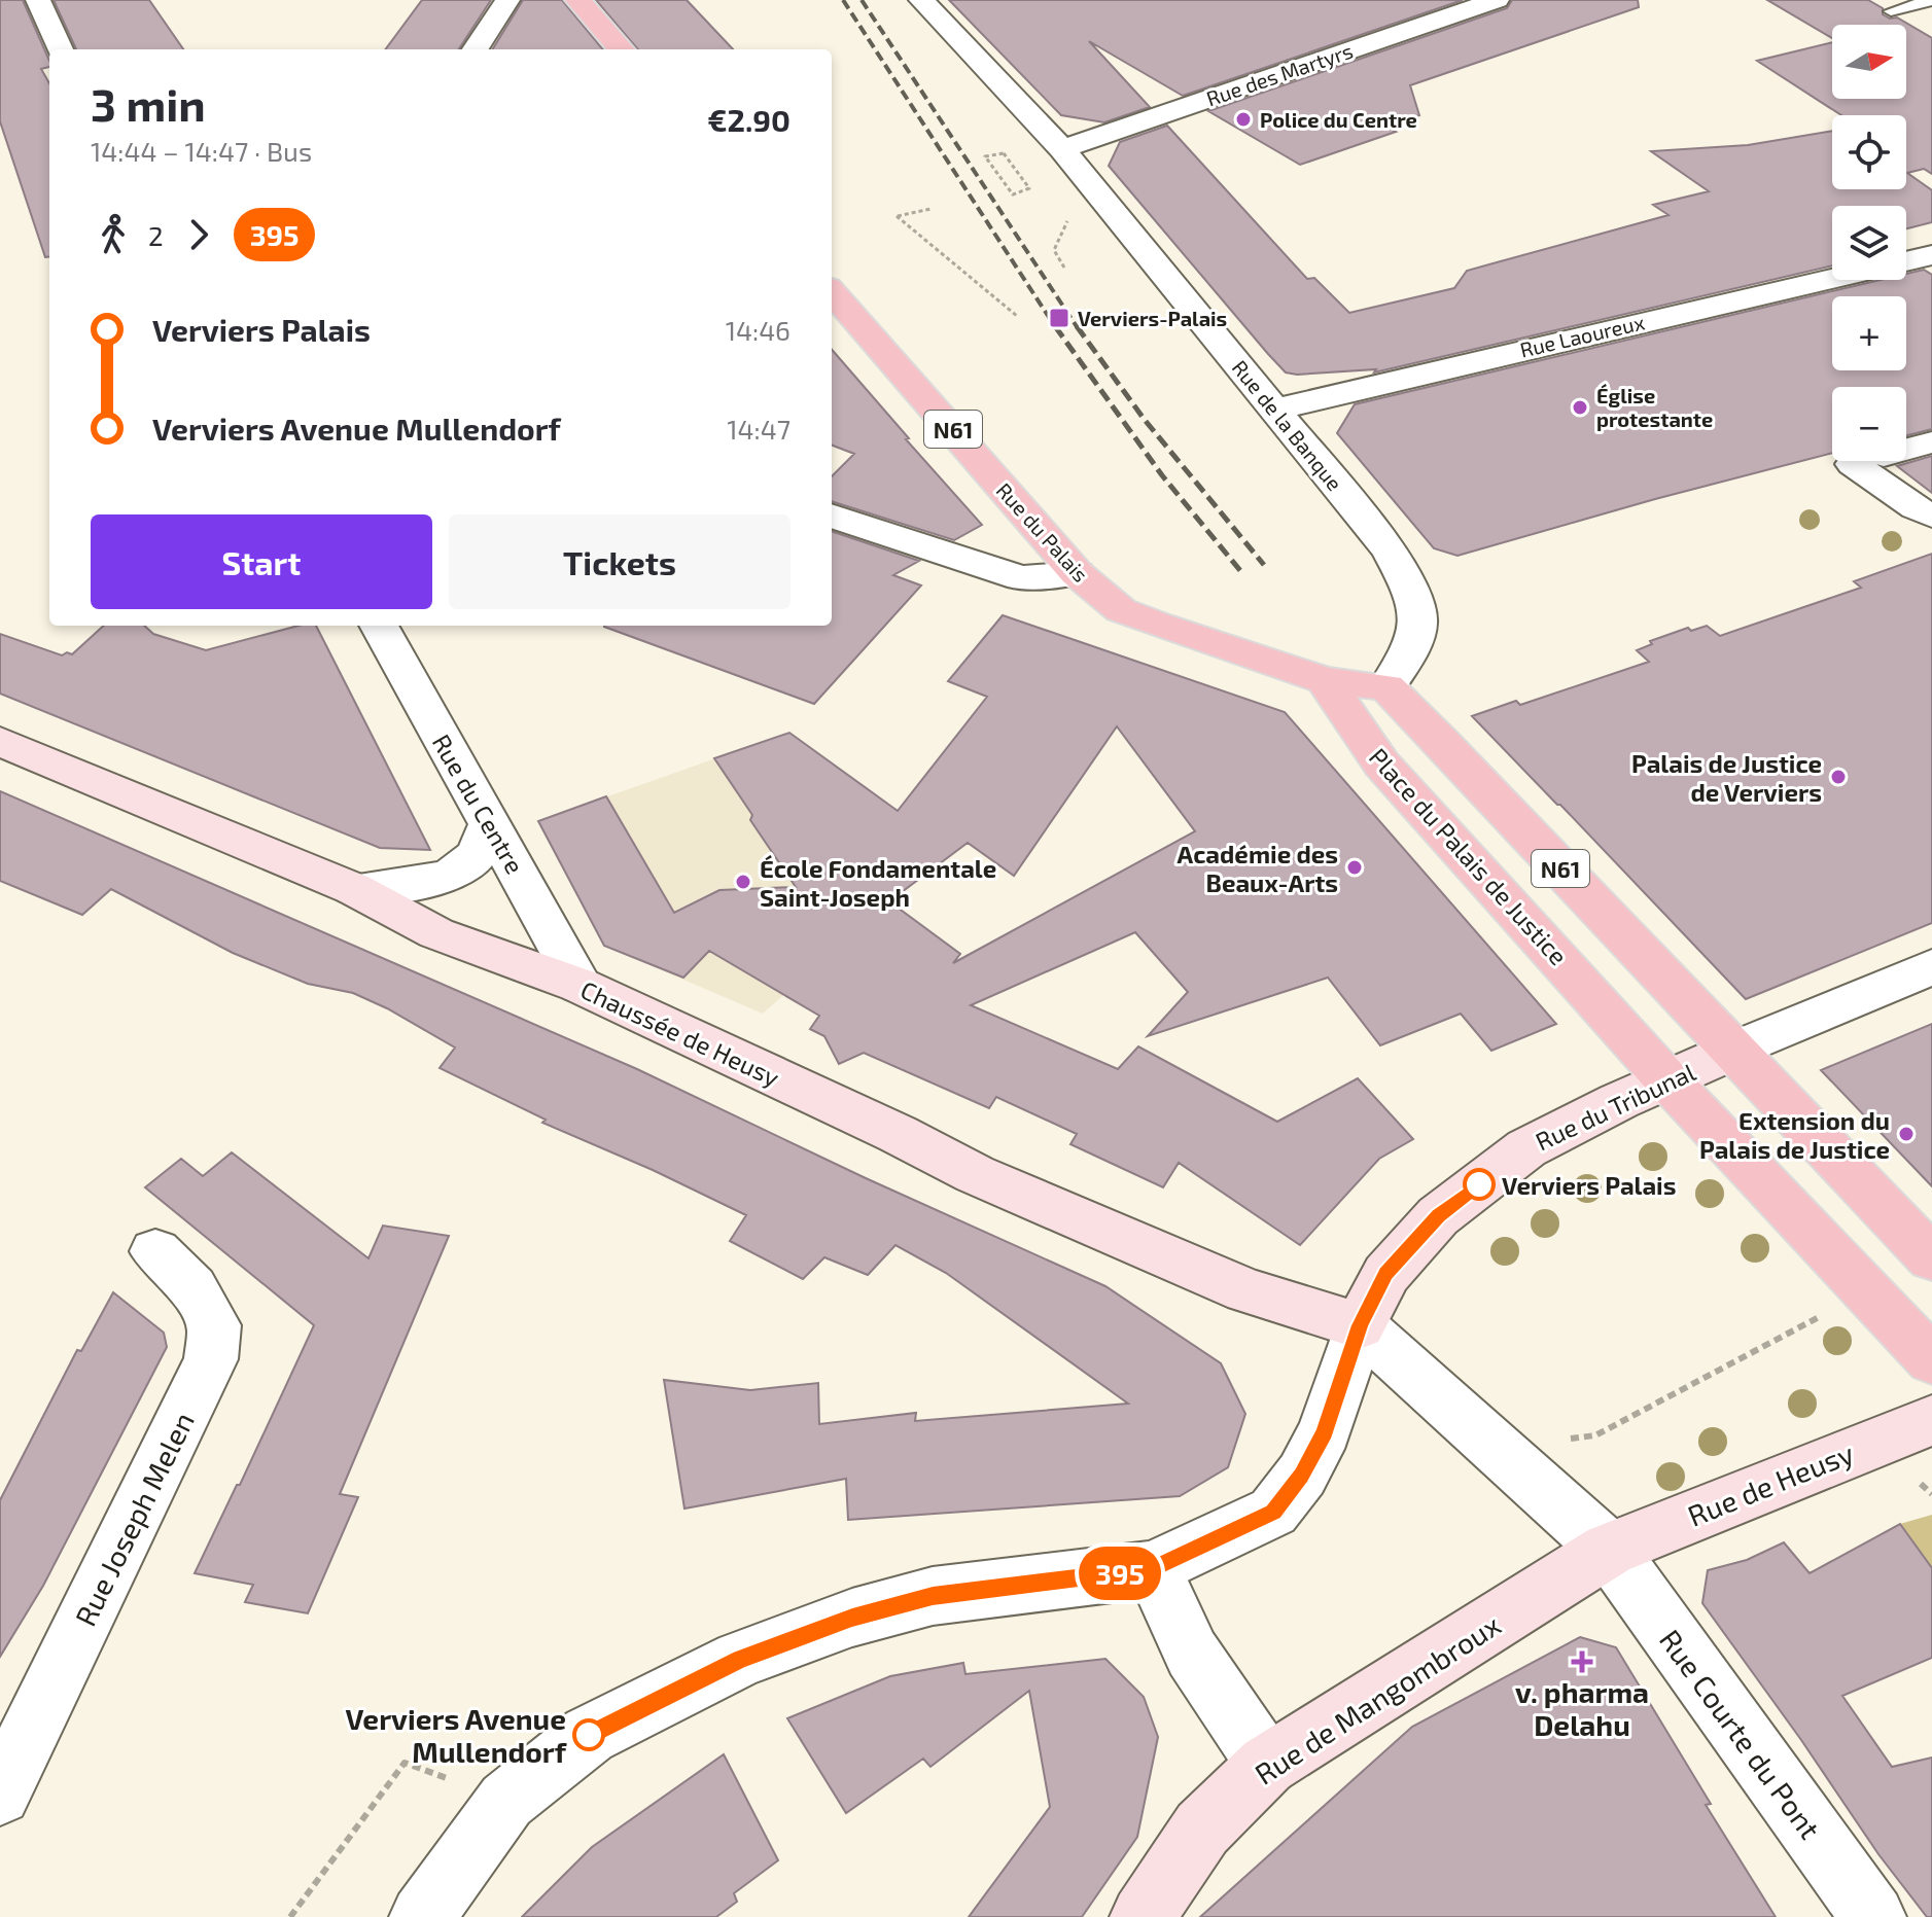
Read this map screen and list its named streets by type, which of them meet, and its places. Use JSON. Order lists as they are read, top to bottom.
{
  "streets": {
    "main road": [
      "N61",
      "Rue du Palais",
      "Place du Palais de Justice",
      "Chaussée de Heusy",
      "Rue du Tribunal",
      "Rue de Heusy",
      "Rue de Mangombroux"
    ],
    "street": [
      "Rue des Martyrs",
      "Rue Laoureux",
      "Rue de la Banque",
      "Rue du Centre",
      "Rue Joseph Melen",
      "Rue Courte du Pont"
    ]
  },
  "crossings": [
    ["Rue des Martyrs", "Rue de la Banque"],
    ["Rue Laoureux", "Rue de la Banque"],
    ["Rue de la Banque", "N61"],
    ["N61", "Rue du Palais"],
    ["N61", "Place du Palais de Justice"],
    ["N61", "Rue du Tribunal"],
    ["Rue du Palais", "Place du Palais de Justice"],
    ["Rue du Centre", "Chaussée de Heusy"],
    ["Place du Palais de Justice", "Rue du Tribunal"],
    ["Chaussée de Heusy", "Rue du Tribunal"],
    ["Chaussée de Heusy", "Rue Courte du Pont"],
    ["Rue du Tribunal", "Rue Courte du Pont"],
    ["Rue de Heusy", "Rue de Mangombroux"],
    ["Rue de Heusy", "Rue Courte du Pont"],
    ["Rue de Mangombroux", "Rue Courte du Pont"]
  ],
  "places": {
    "other": [
      "Police du Centre",
      "Église protestante",
      "Palais de Justice de Verviers",
      "Académie des Beaux-Arts",
      "École Fondamentale Saint-Joseph",
      "Extension du Palais de Justice",
      "Verviers Palais",
      "Verviers Avenue Mullendorf"
    ],
    "transit": ["Verviers-Palais"],
    "health": ["v. pharma Delahu"]
  },
  "lines": ["bus line 395"],
  "north": "right",
  "page": {
    "on_map": "395",
    "map_buttons": ["+", "−"],
    "heading": ["3 min", "14:44 – 14:47 · Bus", "€2.90"],
    "legs": ["2", "395"],
    "list": [
      {
        "name": "Verviers Palais",
        "value": "14:46"
      },
      {
        "name": "Verviers Avenue Mullendorf",
        "value": "14:47"
      }
    ],
    "buttons": ["Start", "Tickets"]
  }
}
